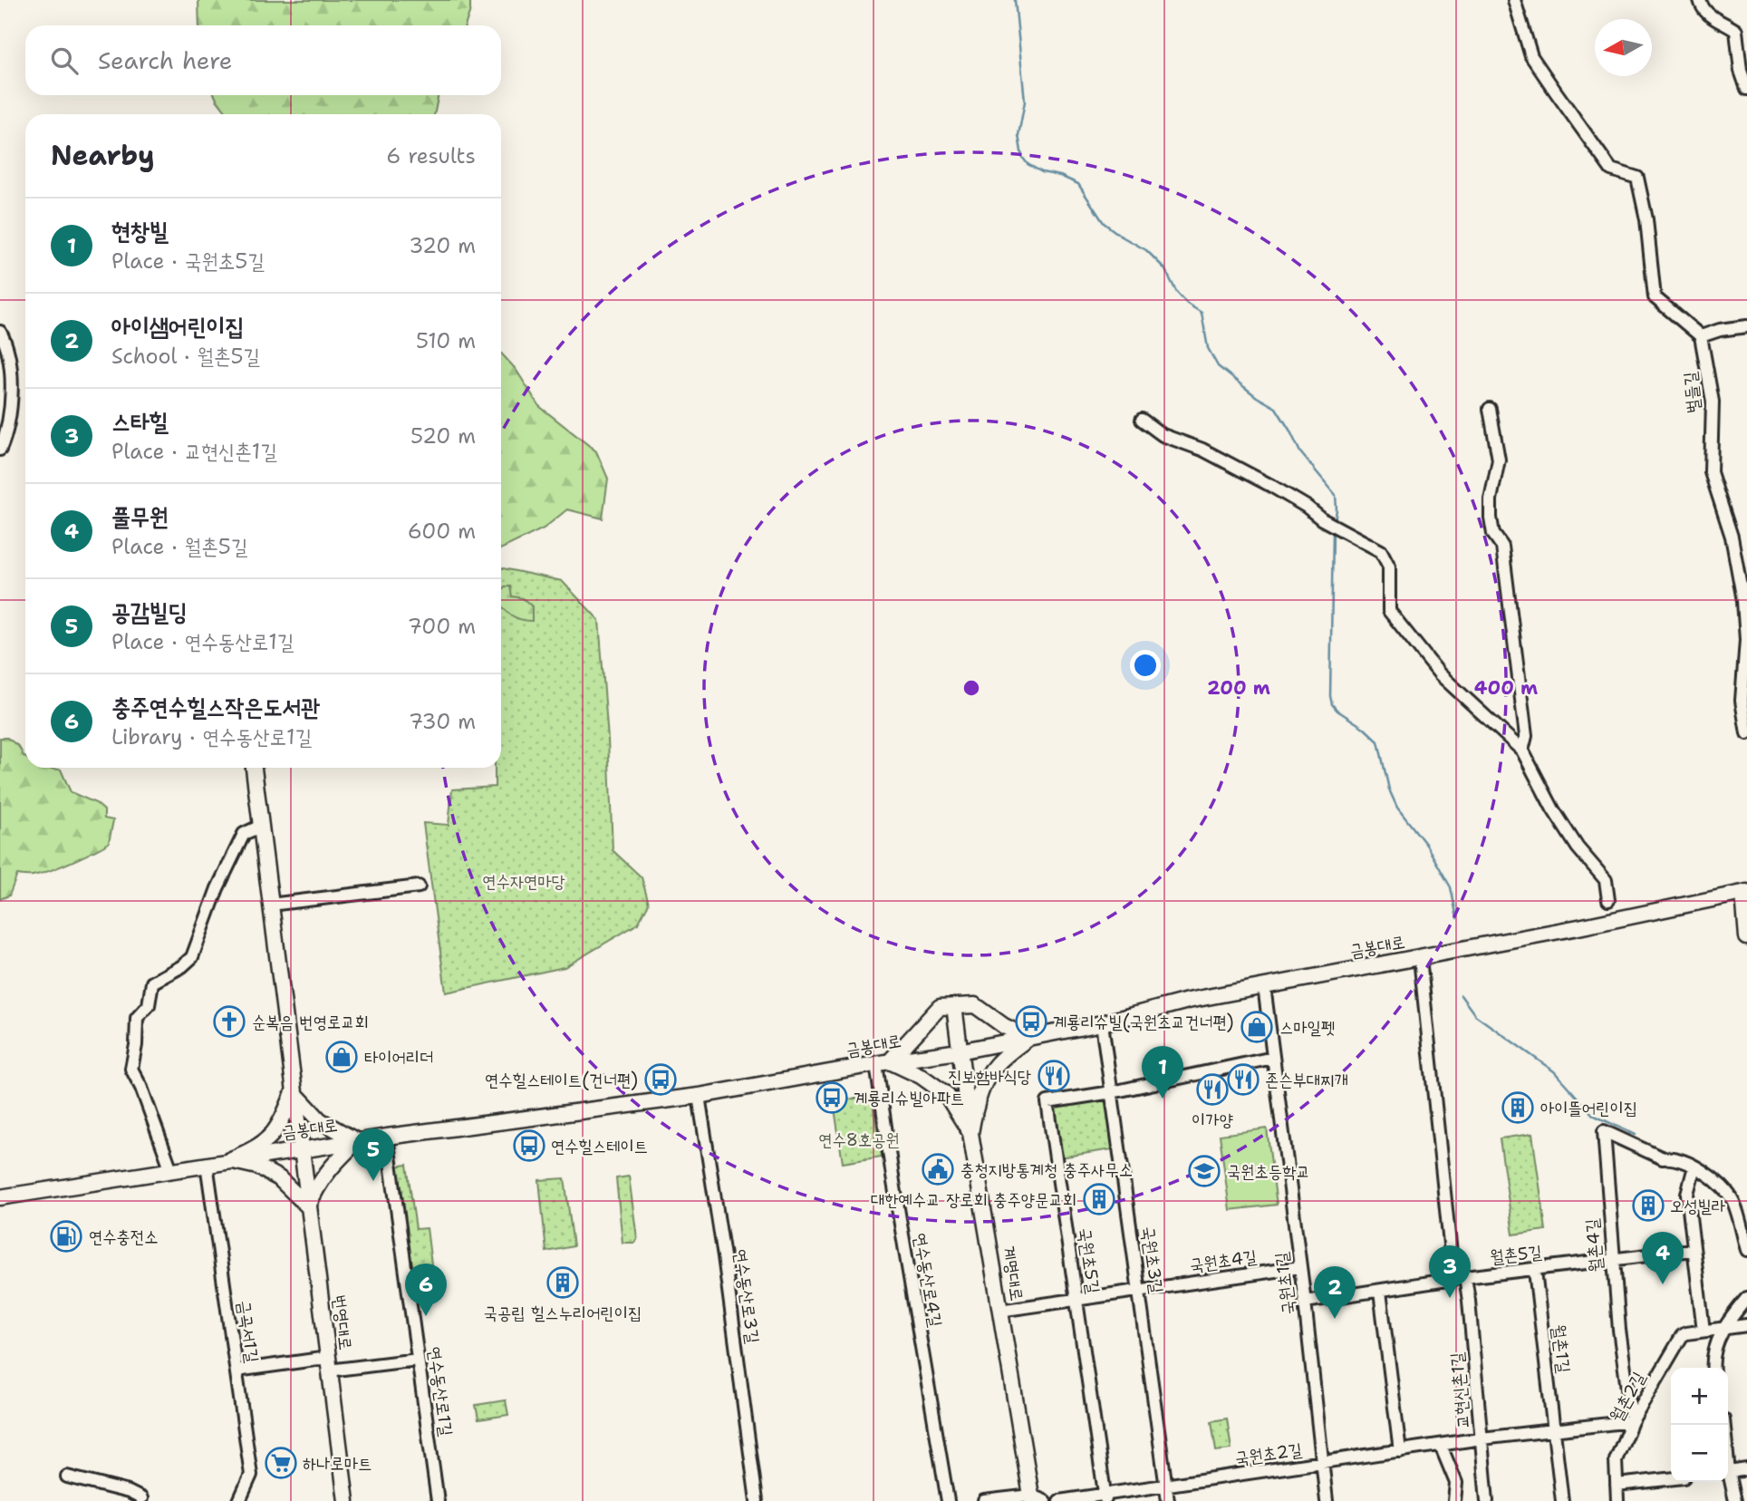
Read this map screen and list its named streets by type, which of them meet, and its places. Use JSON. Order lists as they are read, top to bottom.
{
  "streets": {
    "street": [
      "벌들길",
      "금봉대로",
      "월촌4길",
      "월촌5길",
      "국원초3길",
      "국원초5길",
      "국원초4길",
      "계명대로",
      "연수동산로4길",
      "국원초1길",
      "연수동산로3길",
      "번영대로",
      "금곡서1길",
      "월촌1길",
      "교현신촌1길",
      "연수동산로1길",
      "월촌2길",
      "국원초2길"
    ]
  },
  "crossings": [
    ["금봉대로", "국원초3길"],
    ["금봉대로", "계명대로"],
    ["금봉대로", "연수동산로4길"],
    ["금봉대로", "국원초1길"],
    ["금봉대로", "연수동산로3길"],
    ["금봉대로", "번영대로"],
    ["금봉대로", "금곡서1길"],
    ["금봉대로", "교현신촌1길"],
    ["금봉대로", "연수동산로1길"],
    ["월촌4길", "월촌5길"],
    ["월촌4길", "월촌2길"],
    ["월촌5길", "국원초1길"],
    ["월촌5길", "월촌1길"],
    ["월촌5길", "교현신촌1길"],
    ["국원초3길", "국원초5길"],
    ["국원초3길", "국원초4길"],
    ["국원초3길", "국원초2길"],
    ["국원초5길", "국원초4길"],
    ["국원초5길", "국원초1길"],
    ["국원초5길", "국원초2길"],
    ["국원초4길", "계명대로"],
    ["국원초4길", "국원초1길"],
    ["국원초1길", "국원초2길"],
    ["교현신촌1길", "국원초2길"]
  ],
  "parks": ["연수자연마당", "연수8호공원"],
  "places": {
    "church": ["순복음 번영로교회"],
    "bus stop": [
      "계룡리슈빌(국원초교건너편)",
      "연수힐스테이트(건너편)",
      "계룡리슈빌아파트",
      "연수힐스테이트"
    ],
    "shop": ["스마일펫", "타이어리더"],
    "restaurant": ["진보함바식당", "존슨부대찌개", "이가양"],
    "building": [
      "아이뜰어린이집",
      "대한예수교 장로회 충주양문교회",
      "오성빌라",
      "국공립 힐스누리어린이집"
    ],
    "public building": ["충청지방통계청 충주사무소"],
    "school or university": ["국원초등학교"],
    "fuel station": ["연수충전소"],
    "supermarket": ["하나로마트"]
  },
  "north": "left",
  "page": {
    "search": "Search here",
    "heading": ["Nearby", "6 results"],
    "list": [
      {
        "mark": "1",
        "name": "현창빌",
        "note": "Place · 국원초5길",
        "value": "320 m"
      },
      {
        "mark": "2",
        "name": "아이샘어린이집",
        "note": "School · 월촌5길",
        "value": "510 m"
      },
      {
        "mark": "3",
        "name": "스타힐",
        "note": "Place · 교현신촌1길",
        "value": "520 m"
      },
      {
        "mark": "4",
        "name": "풀무원",
        "note": "Place · 월촌5길",
        "value": "600 m"
      },
      {
        "mark": "5",
        "name": "공감빌딩",
        "note": "Place · 연수동산로1길",
        "value": "700 m"
      },
      {
        "mark": "6",
        "name": "충주연수힐스작은도서관",
        "note": "Library · 연수동산로1길",
        "value": "730 m"
      }
    ],
    "pins": [
      "1",
      "5",
      "4",
      "3",
      "6",
      "2"
    ],
    "map_buttons": ["+", "−"]
  },
  "rings": ["200 m", "400 m"]
}
